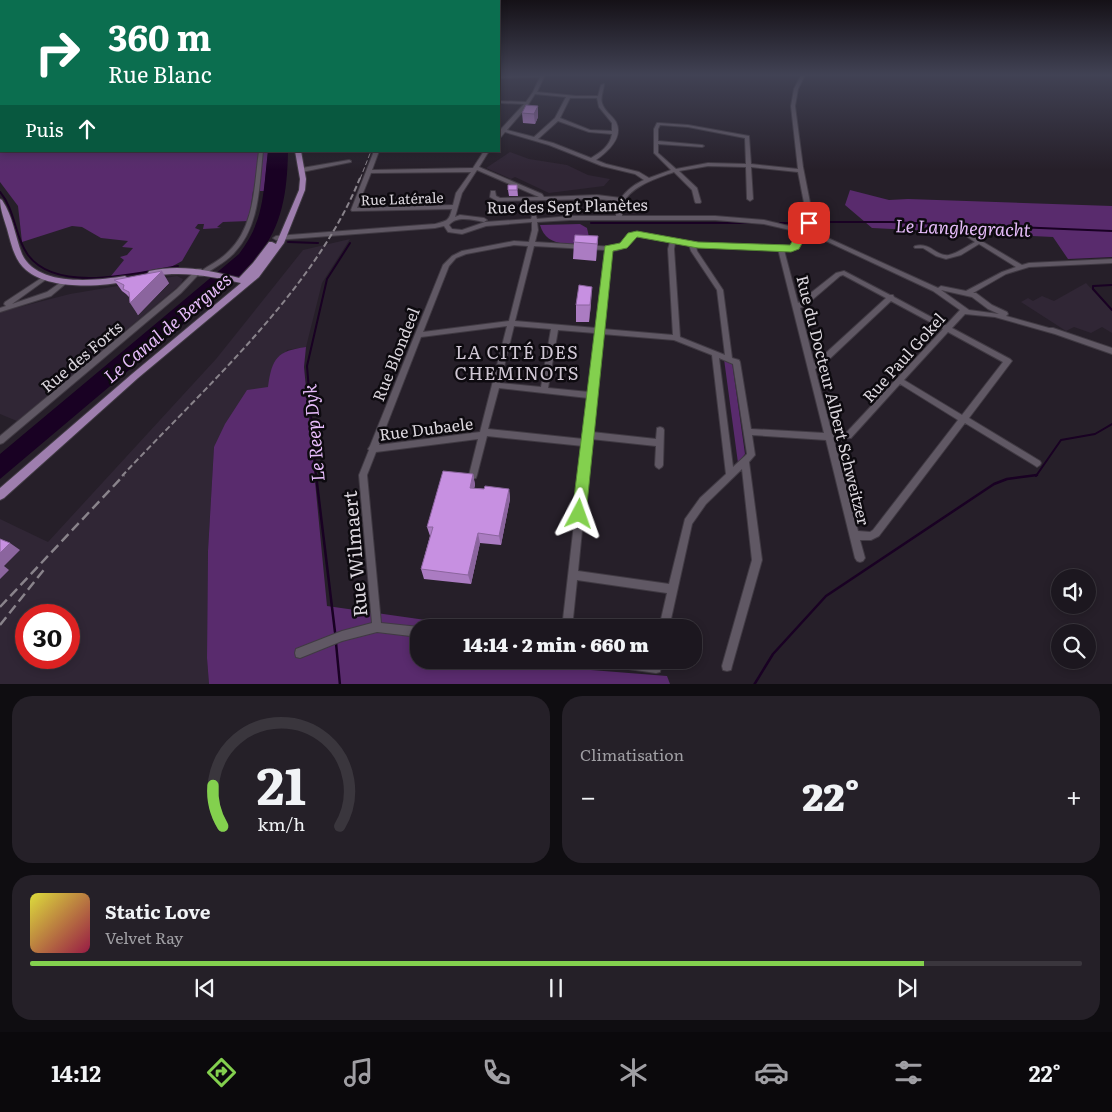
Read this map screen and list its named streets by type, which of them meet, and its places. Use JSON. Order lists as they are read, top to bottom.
{
  "streets": {
    "street": [
      "Rue Latérale",
      "Rue des Sept Planètes",
      "Rue Blondeel",
      "Rue des Forts",
      "Rue Paul Gokel",
      "Rue du Docteur Albert Schweitzer",
      "Rue Dubaele",
      "Rue Wilmaert"
    ]
  },
  "crossings": [
    ["Rue Blondeel", "Rue Dubaele"],
    ["Rue Blondeel", "Rue Wilmaert"],
    ["Rue Paul Gokel", "Rue du Docteur Albert Schweitzer"],
    ["Rue Dubaele", "Rue Wilmaert"]
  ],
  "districts": ["LA CITÉ DES CHEMINOTS"],
  "water": ["Le Langhegracht", "Le Canal de Bergues", "Le Reep Dyk"],
  "page": {
    "turn": ["360 m", "Rue Blanc"],
    "then": "Puis",
    "limit": "30",
    "trip": "14:14 · 2 min · 660 m",
    "tile": "Climatisation",
    "heat": ["−", "22°", "+"],
    "song": ["Static Love", "Velvet Ray"],
    "tabs": ["14:12", "22°"],
    "gauge": ["21", "km/h"]
  }
}
